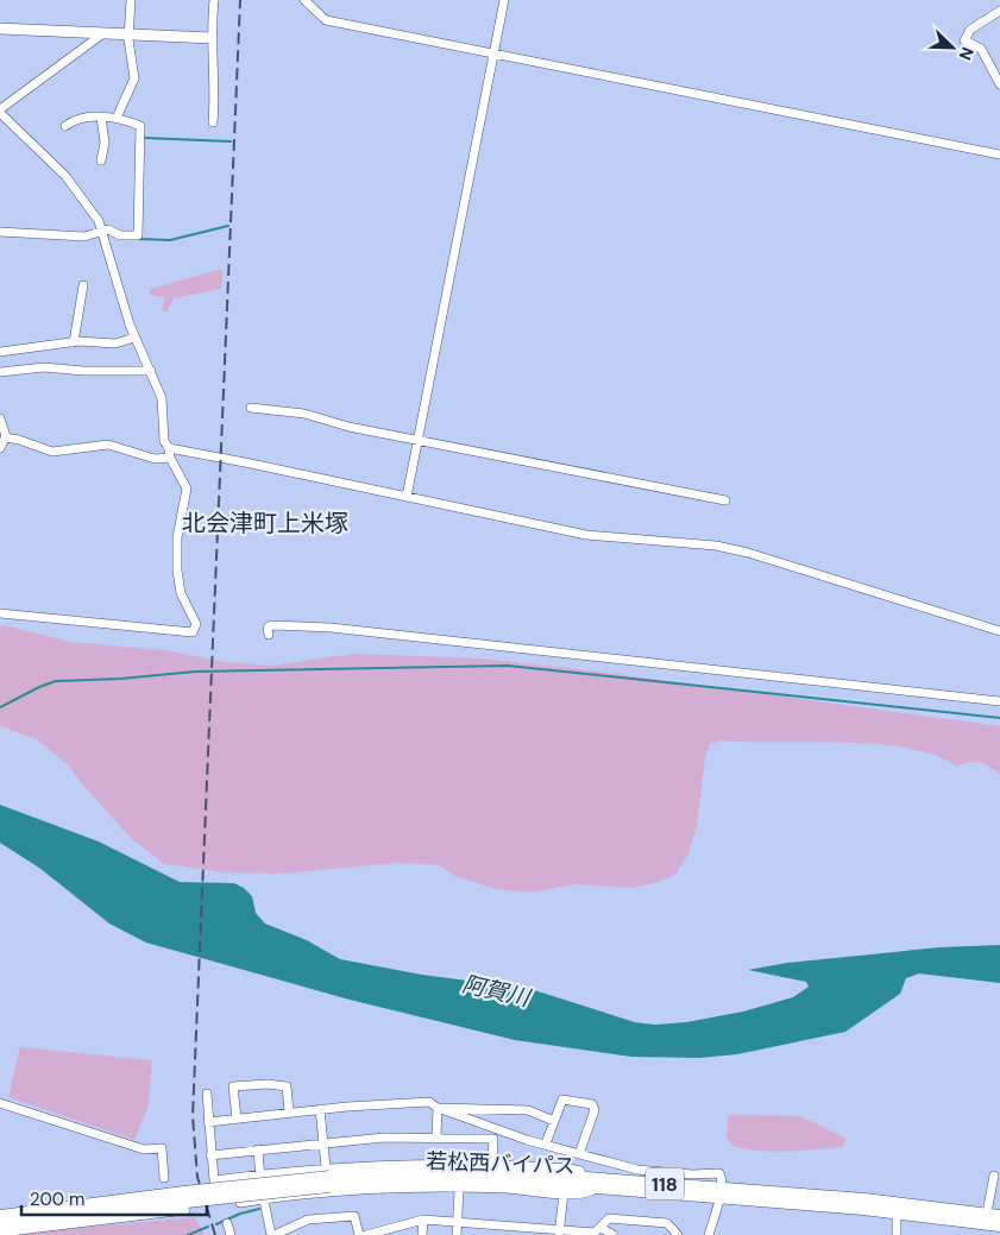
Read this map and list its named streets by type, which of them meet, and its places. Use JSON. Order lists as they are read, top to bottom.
{
  "streets": {
    "highway": ["若松西バイパス", "118"]
  },
  "districts": ["北会津町上米塚"],
  "water": ["阿賀川"],
  "scale_bar": "200 m",
  "north": "bottom right"
}
